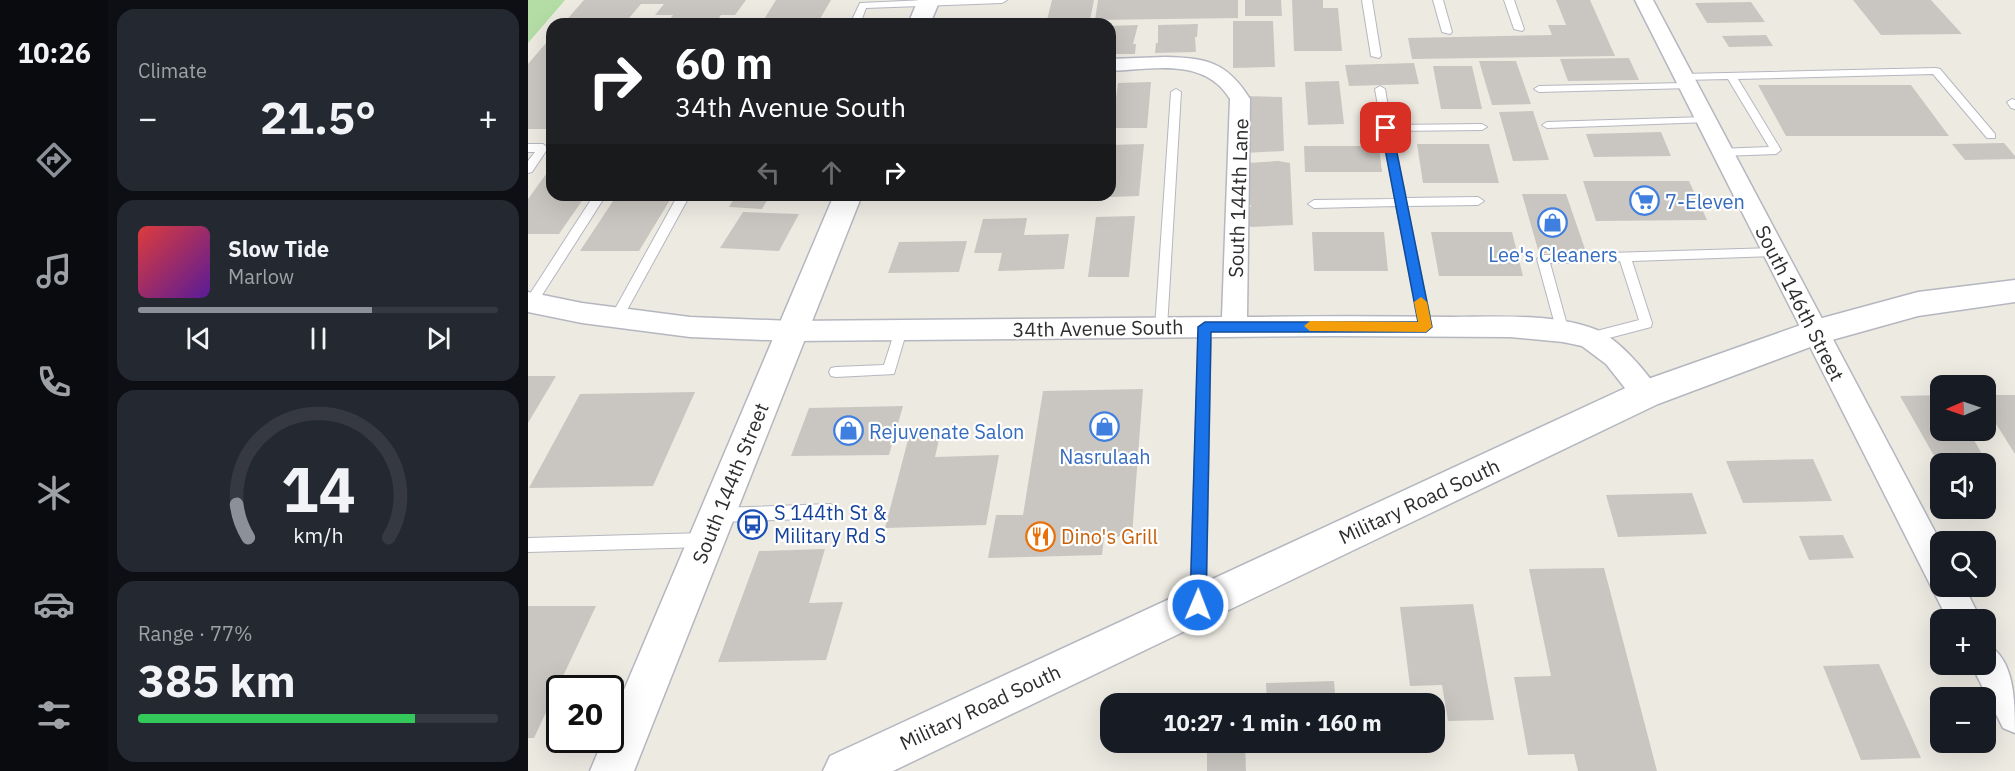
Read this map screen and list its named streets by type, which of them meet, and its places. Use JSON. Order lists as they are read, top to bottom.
{
  "streets": {
    "street": [
      "South 144th Lane",
      "South 146th Street",
      "34th Avenue South",
      "South 144th Street",
      "Military Road South"
    ]
  },
  "crossings": [
    ["South 144th Lane", "34th Avenue South"],
    ["South 146th Street", "Military Road South"],
    ["34th Avenue South", "South 144th Street"],
    ["34th Avenue South", "Military Road South"]
  ],
  "places": {
    "supermarket": ["7-Eleven"],
    "shop": ["Lee's Cleaners", "Nasrulaah", "Rejuvenate Salon"],
    "bus stop": ["S 144th St & Military Rd S"],
    "restaurant": ["Dino's Grill"]
  },
  "north": "left",
  "page": {
    "tabs": "10:26",
    "tile": [
      "Climate",
      ["Range · 77%", "385 km"]
    ],
    "turn": ["60 m", "34th Avenue South"],
    "heat": ["−", "21.5°", "+"],
    "song": ["Slow Tide", "Marlow"],
    "map_buttons": ["+", "−"],
    "limit": "20",
    "trip": "10:27 · 1 min · 160 m",
    "gauge": ["14", "km/h"]
  }
}
